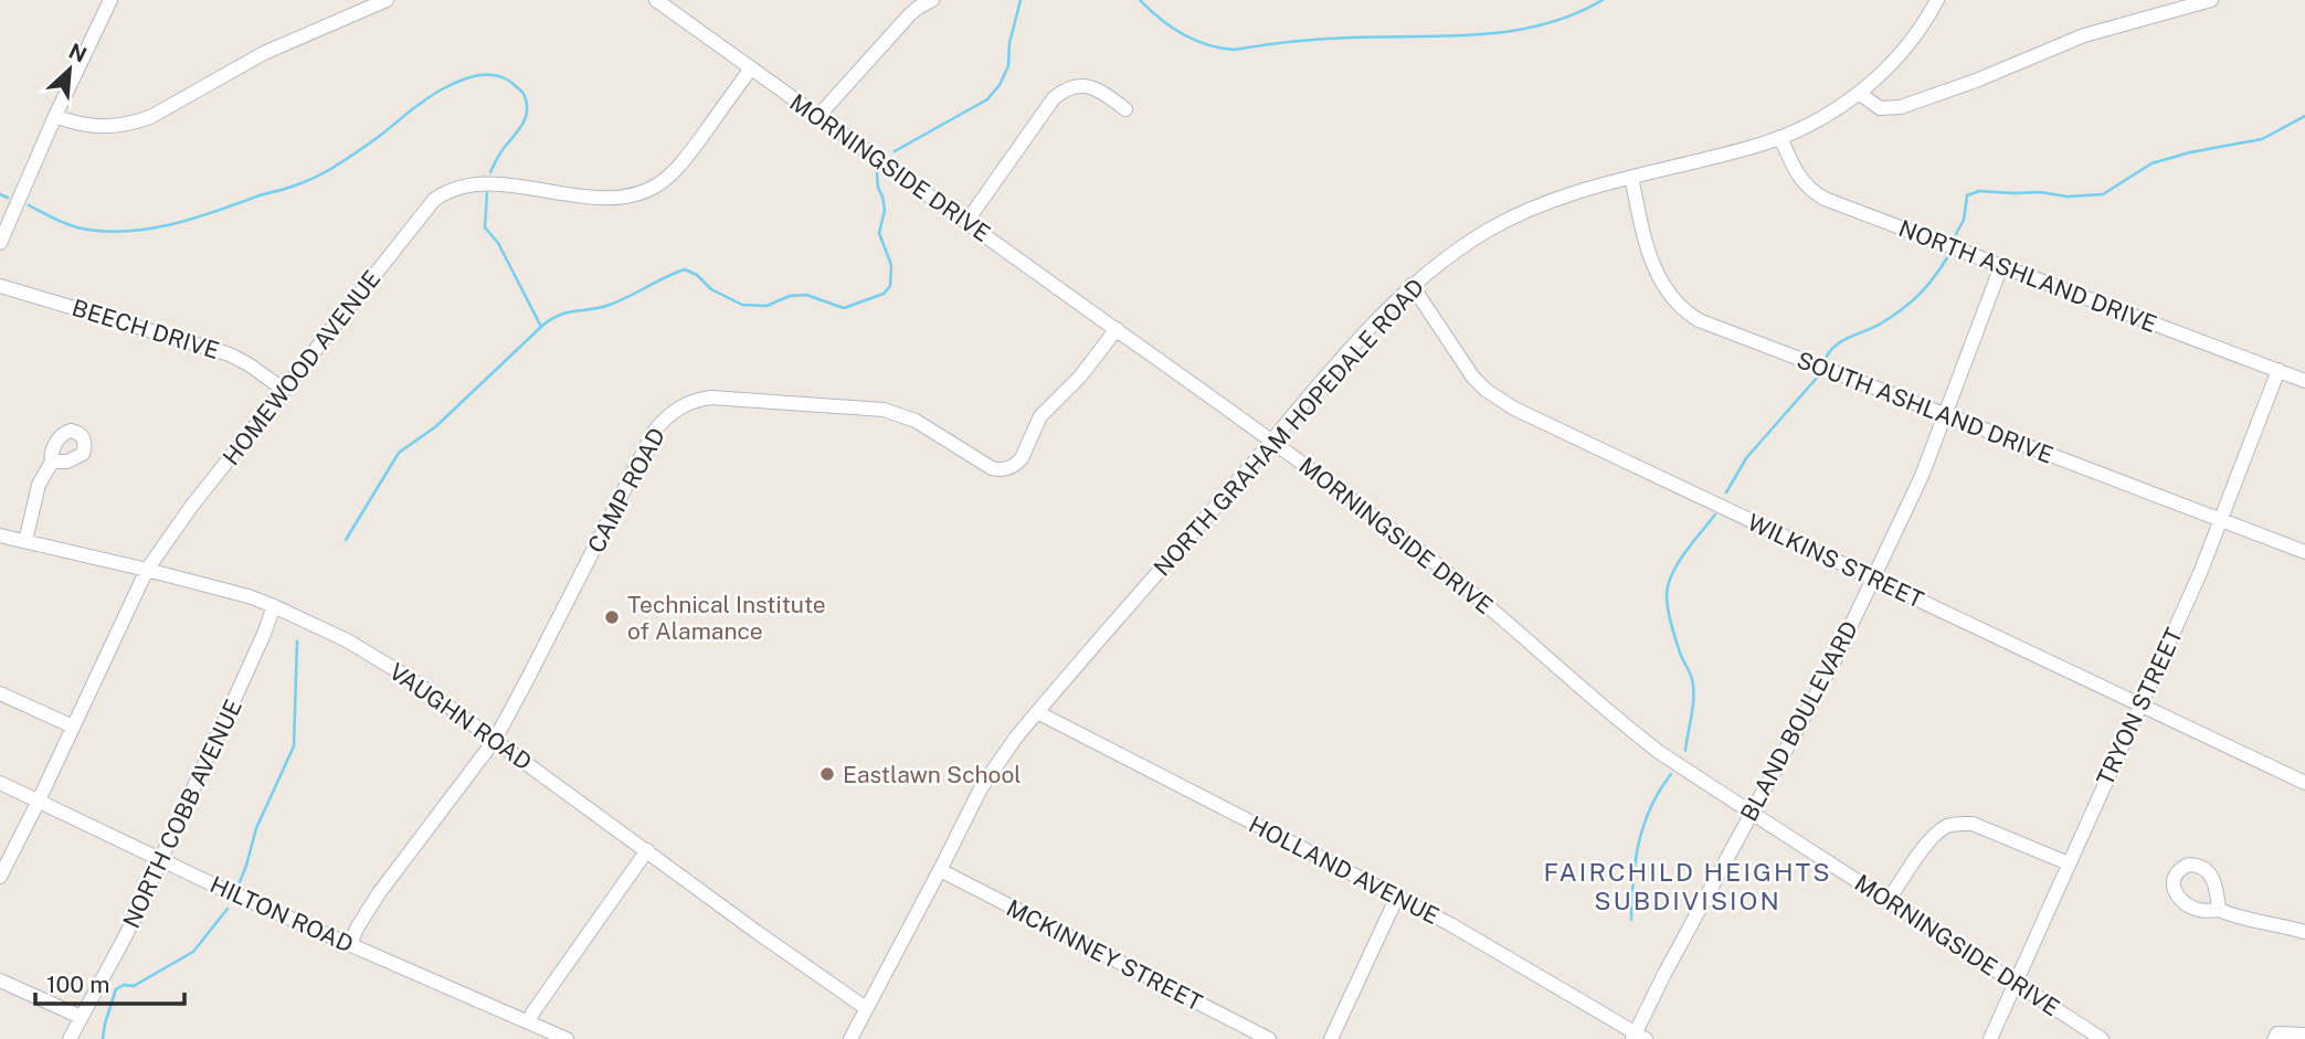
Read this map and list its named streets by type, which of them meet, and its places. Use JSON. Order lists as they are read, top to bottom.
{
  "streets": {
    "street": [
      "MORNINGSIDE DRIVE",
      "NORTH ASHLAND DRIVE",
      "BEECH DRIVE",
      "HOMEWOOD AVENUE",
      "SOUTH ASHLAND DRIVE",
      "NORTH GRAHAM HOPEDALE ROAD",
      "CAMP ROAD",
      "WILKINS STREET",
      "TRYON STREET",
      "VAUGHN ROAD",
      "BLAND BOULEVARD",
      "NORTH COBB AVENUE",
      "HOLLAND AVENUE",
      "HILTON ROAD",
      "MCKINNEY STREET"
    ]
  },
  "crossings": [
    ["MORNINGSIDE DRIVE", "HOMEWOOD AVENUE"],
    ["MORNINGSIDE DRIVE", "NORTH GRAHAM HOPEDALE ROAD"],
    ["MORNINGSIDE DRIVE", "CAMP ROAD"],
    ["MORNINGSIDE DRIVE", "TRYON STREET"],
    ["MORNINGSIDE DRIVE", "BLAND BOULEVARD"],
    ["NORTH ASHLAND DRIVE", "NORTH GRAHAM HOPEDALE ROAD"],
    ["NORTH ASHLAND DRIVE", "TRYON STREET"],
    ["NORTH ASHLAND DRIVE", "BLAND BOULEVARD"],
    ["BEECH DRIVE", "HOMEWOOD AVENUE"],
    ["HOMEWOOD AVENUE", "VAUGHN ROAD"],
    ["HOMEWOOD AVENUE", "HILTON ROAD"],
    ["SOUTH ASHLAND DRIVE", "NORTH GRAHAM HOPEDALE ROAD"],
    ["SOUTH ASHLAND DRIVE", "TRYON STREET"],
    ["SOUTH ASHLAND DRIVE", "BLAND BOULEVARD"],
    ["NORTH GRAHAM HOPEDALE ROAD", "WILKINS STREET"],
    ["NORTH GRAHAM HOPEDALE ROAD", "VAUGHN ROAD"],
    ["NORTH GRAHAM HOPEDALE ROAD", "HOLLAND AVENUE"],
    ["NORTH GRAHAM HOPEDALE ROAD", "MCKINNEY STREET"],
    ["CAMP ROAD", "VAUGHN ROAD"],
    ["CAMP ROAD", "HILTON ROAD"],
    ["WILKINS STREET", "TRYON STREET"],
    ["WILKINS STREET", "BLAND BOULEVARD"],
    ["VAUGHN ROAD", "NORTH COBB AVENUE"],
    ["BLAND BOULEVARD", "HOLLAND AVENUE"],
    ["NORTH COBB AVENUE", "HILTON ROAD"]
  ],
  "districts": ["FAIRCHILD HEIGHTS SUBDIVISION"],
  "places": ["Technical Institute of Alamance", "Eastlawn School"],
  "scale_bar": "100 m",
  "north": "top right"
}
